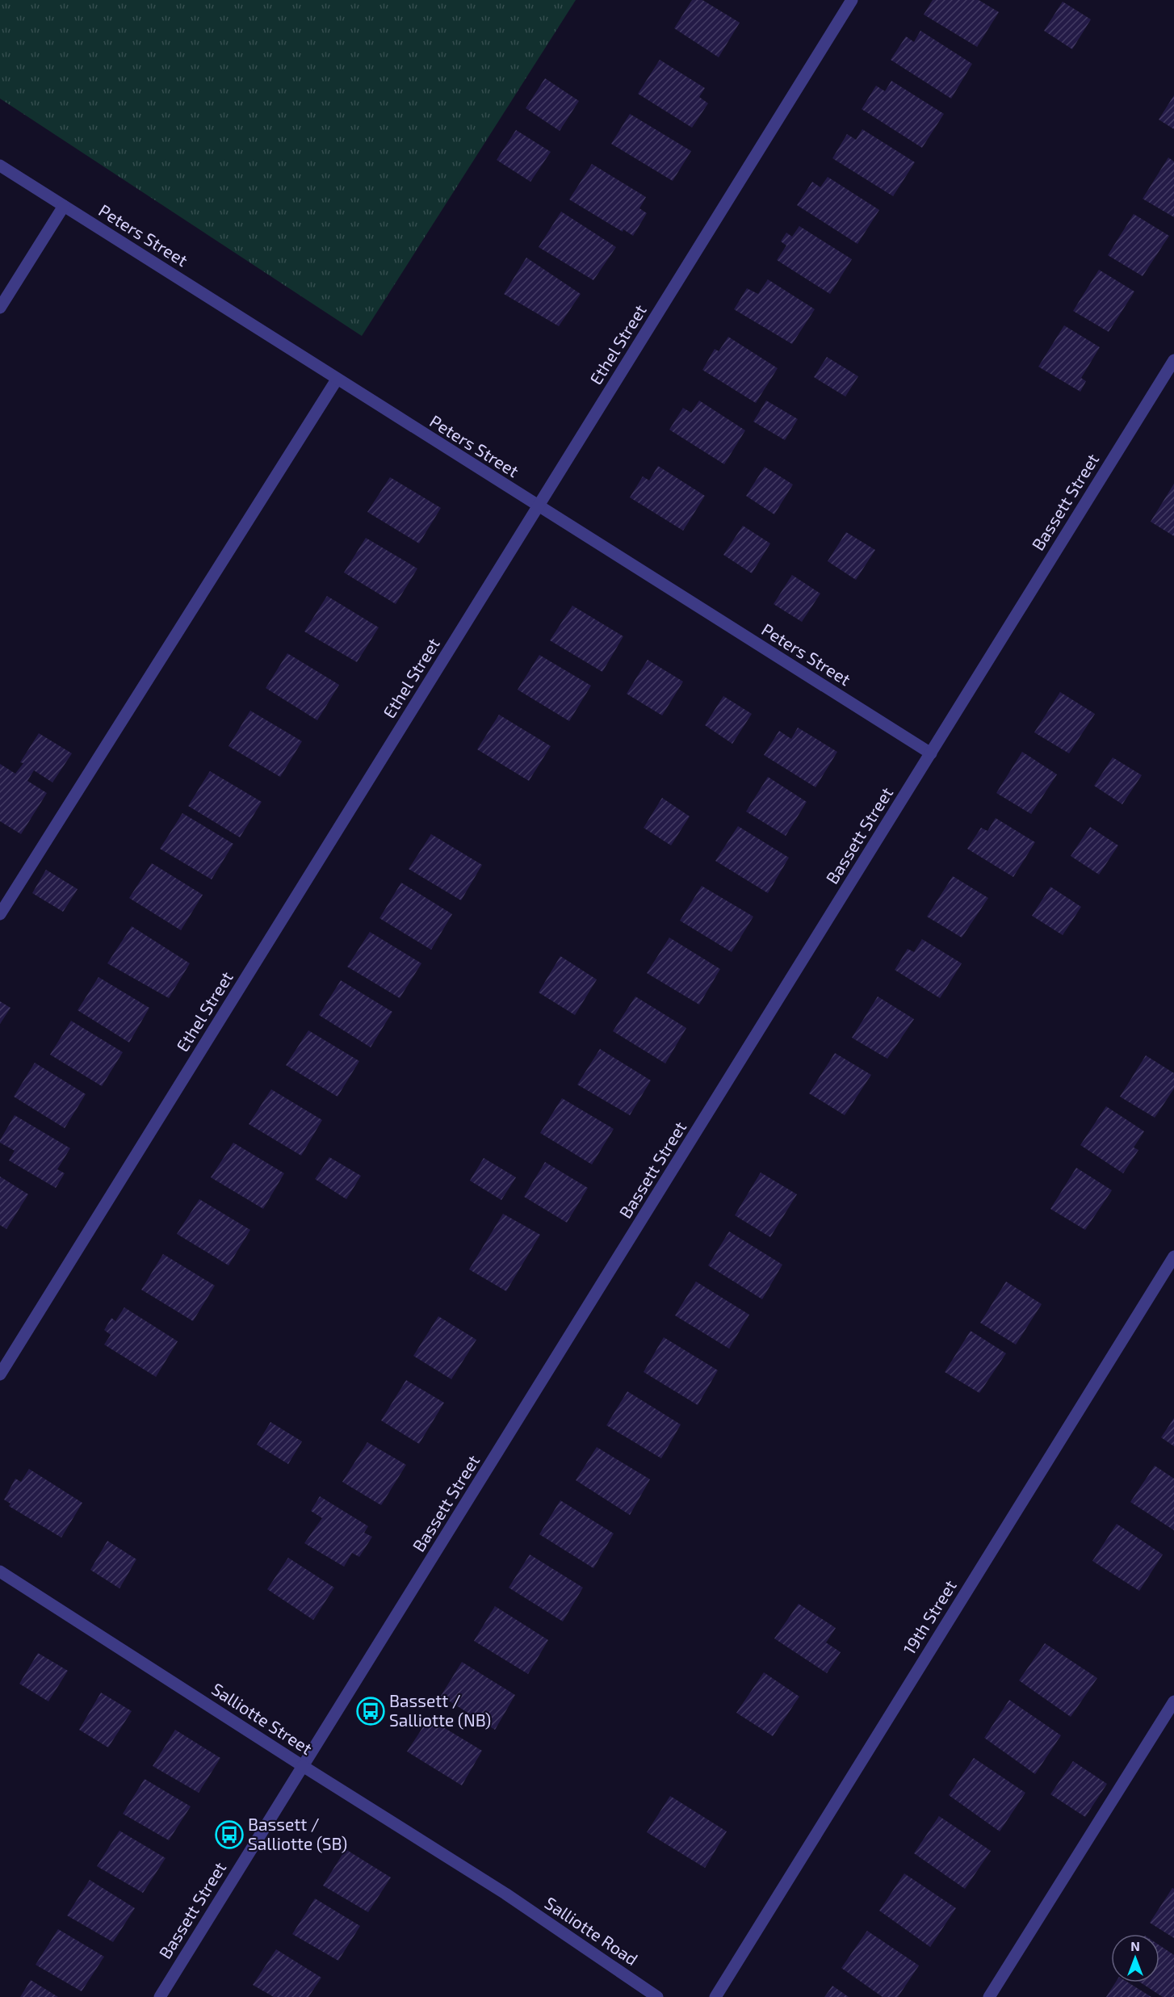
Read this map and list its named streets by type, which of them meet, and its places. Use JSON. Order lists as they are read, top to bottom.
{
  "streets": {
    "street": [
      "Peters Street",
      "Ethel Street",
      "Bassett Street",
      "19th Street",
      "Salliotte Street",
      "Salliotte Road"
    ]
  },
  "crossings": [
    ["Peters Street", "Ethel Street"],
    ["Peters Street", "Bassett Street"],
    ["Bassett Street", "Salliotte Street"],
    ["Salliotte Street", "Salliotte Road"]
  ],
  "places": {
    "bus stop": ["Bassett / Salliotte (NB)", "Bassett / Salliotte (SB)"]
  },
  "north": "top"
}
